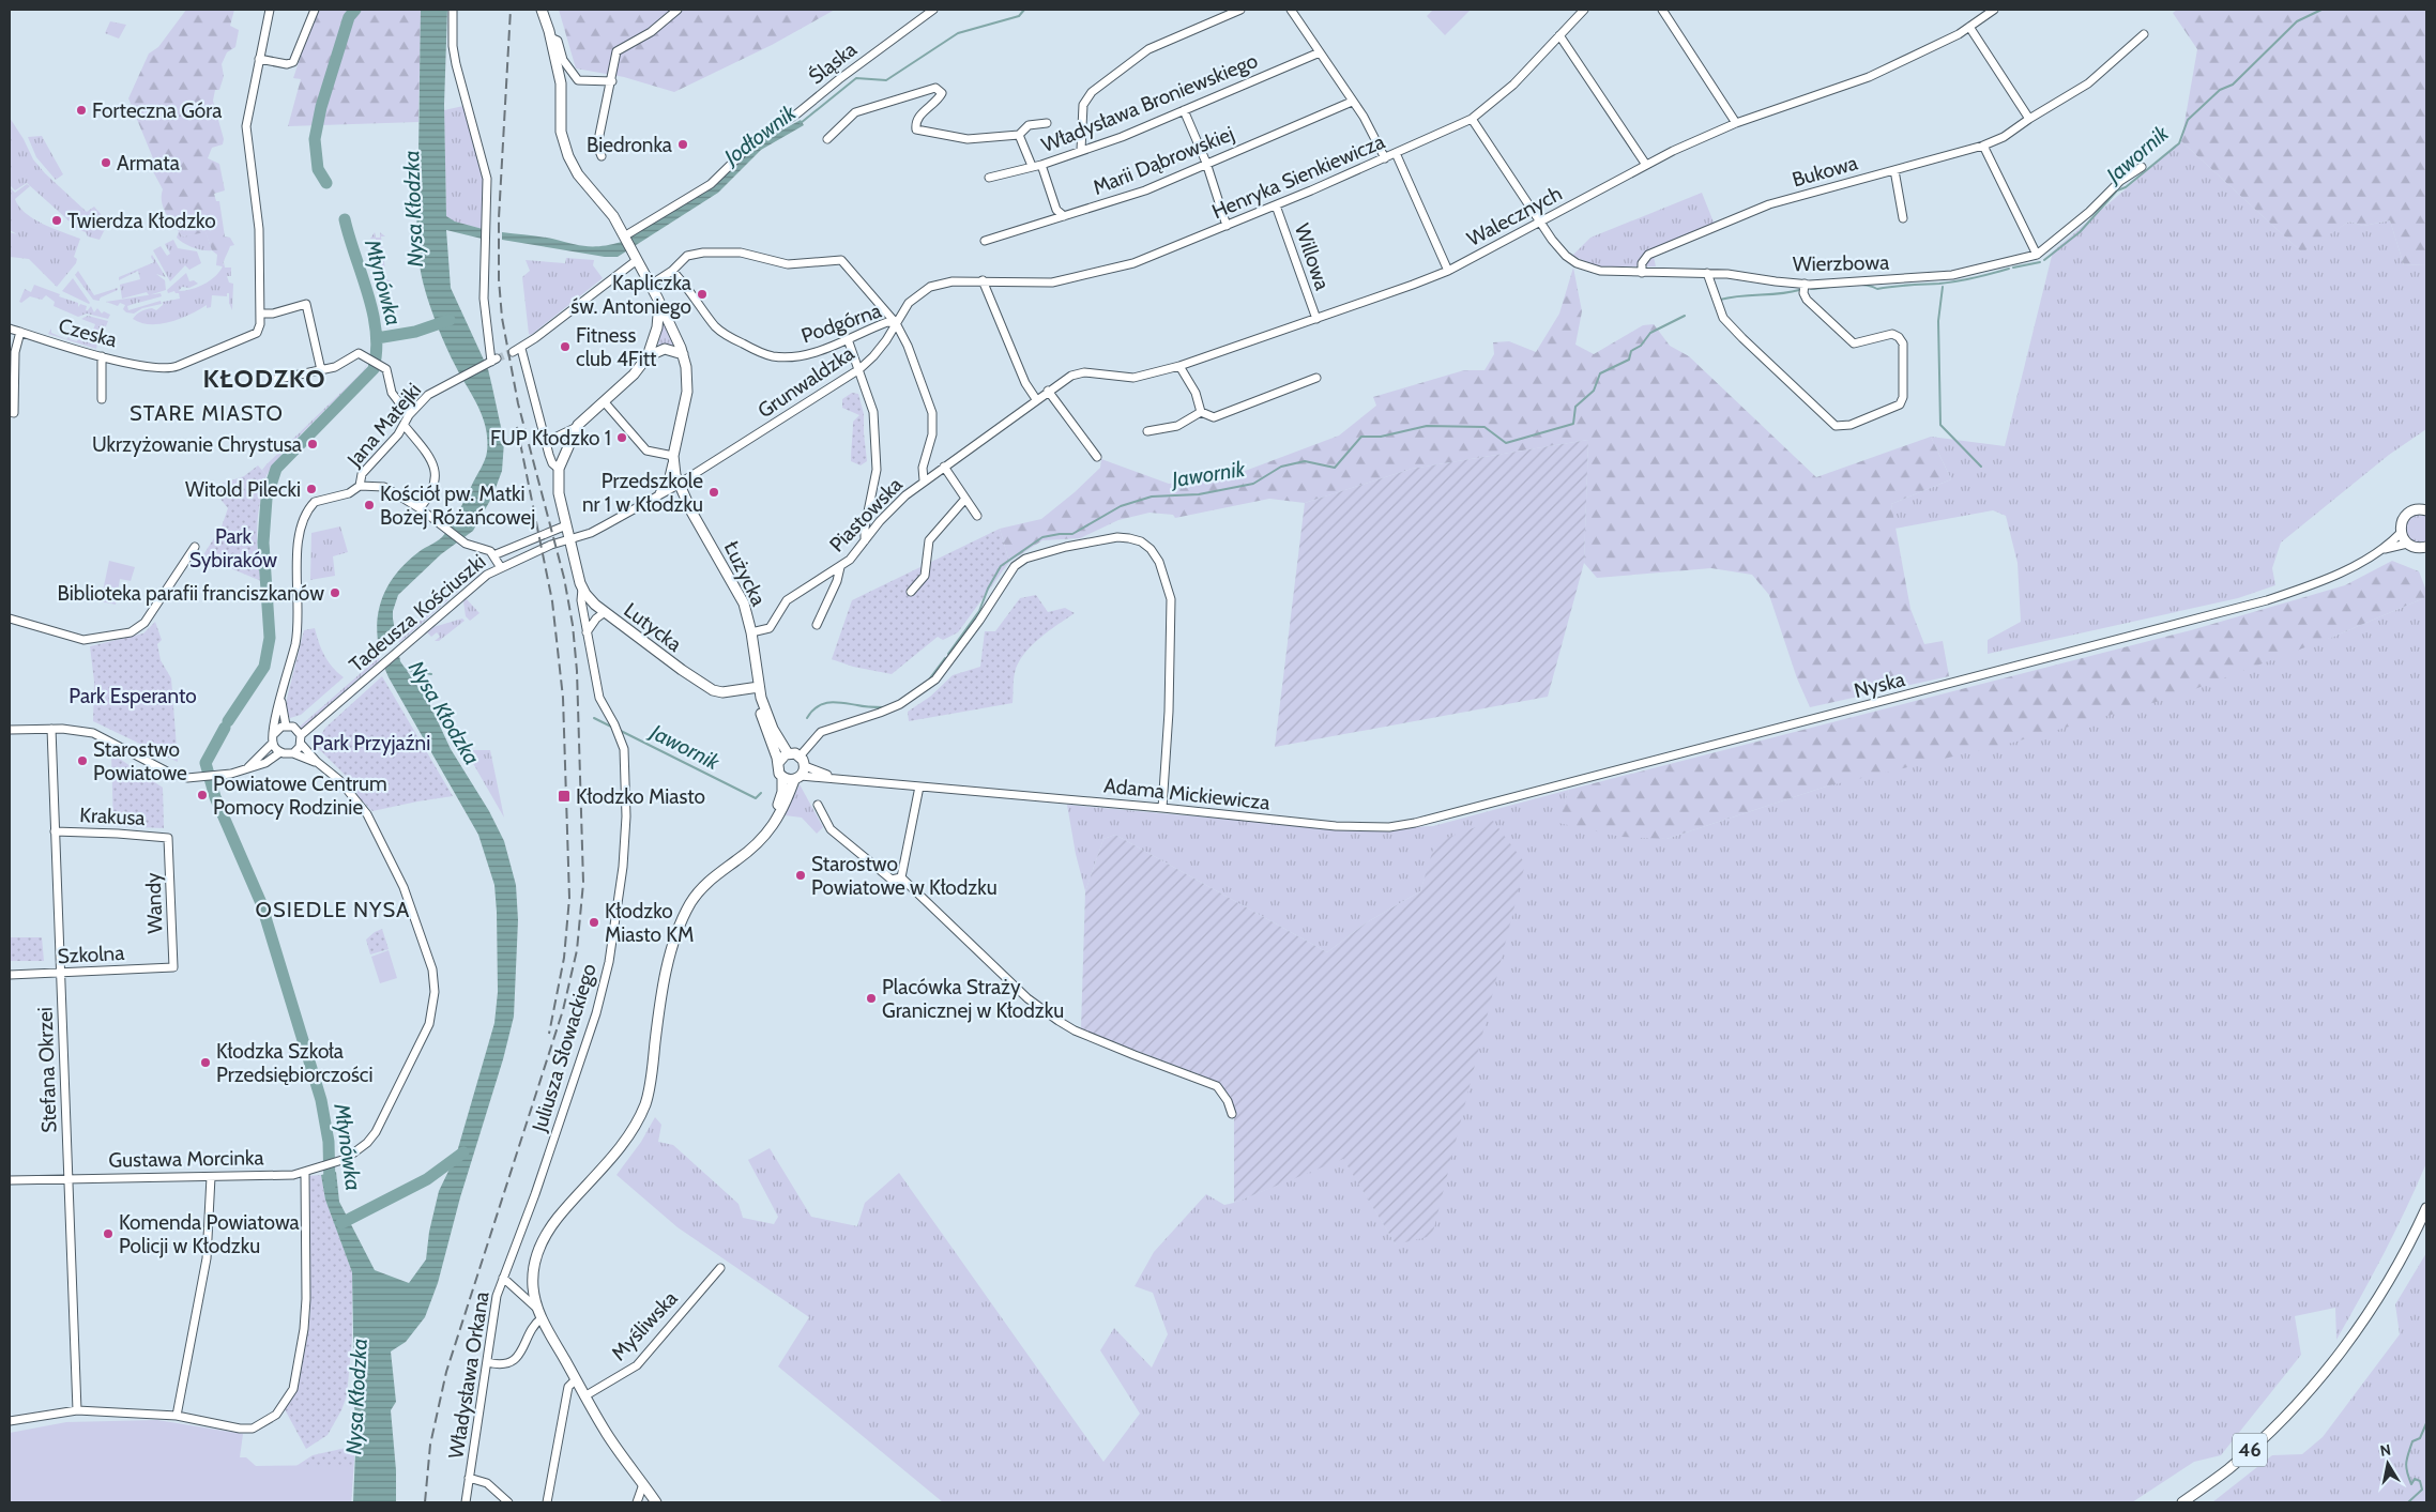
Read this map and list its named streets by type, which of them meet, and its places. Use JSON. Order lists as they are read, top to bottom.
{
  "streets": {
    "main road": ["Łużycka", "Lutycka", "46"],
    "street": [
      "Śląska",
      "Władysława Broniewskiego",
      "Marii Dąbrowskiej",
      "Bukowa",
      "Henryka Sienkiewicza",
      "Walecznych",
      "Willowa",
      "Wierzbowa",
      "Podgórna",
      "Czeska",
      "Grunwaldzka",
      "Jana Matejki",
      "Piastowska",
      "Tadeusza Kościuszki",
      "Nyska",
      "Adama Mickiewicza",
      "Krakusa",
      "Wandy",
      "Szkolna",
      "Juliusza Słowackiego",
      "Stefana Okrzei",
      "Gustawa Morcinka",
      "Myśliwska",
      "Władysława Orkana"
    ]
  },
  "crossings": [
    ["Bukowa", "Wierzbowa"],
    ["Henryka Sienkiewicza", "Willowa"],
    ["Henryka Sienkiewicza", "Wierzbowa"],
    ["Henryka Sienkiewicza", "Grunwaldzka"],
    ["Walecznych", "Willowa"],
    ["Walecznych", "Wierzbowa"],
    ["Walecznych", "Piastowska"],
    ["Podgórna", "Grunwaldzka"],
    ["Grunwaldzka", "Łużycka"],
    ["Grunwaldzka", "Tadeusza Kościuszki"],
    ["Grunwaldzka", "Lutycka"],
    ["Piastowska", "Łużycka"],
    ["Łużycka", "Lutycka"],
    ["Tadeusza Kościuszki", "Lutycka"],
    ["Lutycka", "Juliusza Słowackiego"],
    ["Nyska", "Adama Mickiewicza"],
    ["Krakusa", "Wandy"],
    ["Krakusa", "Stefana Okrzei"],
    ["Wandy", "Szkolna"],
    ["Szkolna", "Stefana Okrzei"],
    ["Juliusza Słowackiego", "Władysława Orkana"],
    ["Stefana Okrzei", "Gustawa Morcinka"]
  ],
  "districts": ["KŁODZKO", "STARE MIASTO", "OSIEDLE NYSA"],
  "water": [
    "Jodłownik",
    "Jawornik",
    "Nysa Kłodzka",
    "Młynówka"
  ],
  "parks": ["Park Sybiraków", "Park Esperanto", "Park Przyjaźni"],
  "places": {
    "other": [
      "Forteczna Góra",
      "Biedronka",
      "Armata",
      "Twierdza Kłodzko",
      "Kapliczka św. Antoniego",
      "Fitness club 4Fitt",
      "FUP Kłodzko 1",
      "Ukrzyżowanie Chrystusa",
      "Witold Pilecki",
      "Przedszkole nr 1 w Kłodzku",
      "Kościół pw. Matki Bożej Różańcowej",
      "Biblioteka parafii franciszkanów",
      "Starostwo Powiatowe",
      "Powiatowe Centrum Pomocy Rodzinie",
      "Starostwo Powiatowe w Kłodzku",
      "Kłodzko Miasto KM",
      "Placówka Straży Granicznej w Kłodzku",
      "Kłodzka Szkoła Przedsiębiorczości",
      "Komenda Powiatowa Policji w Kłodzku"
    ],
    "transit": ["Kłodzko Miasto"]
  },
  "north": "top"
}
